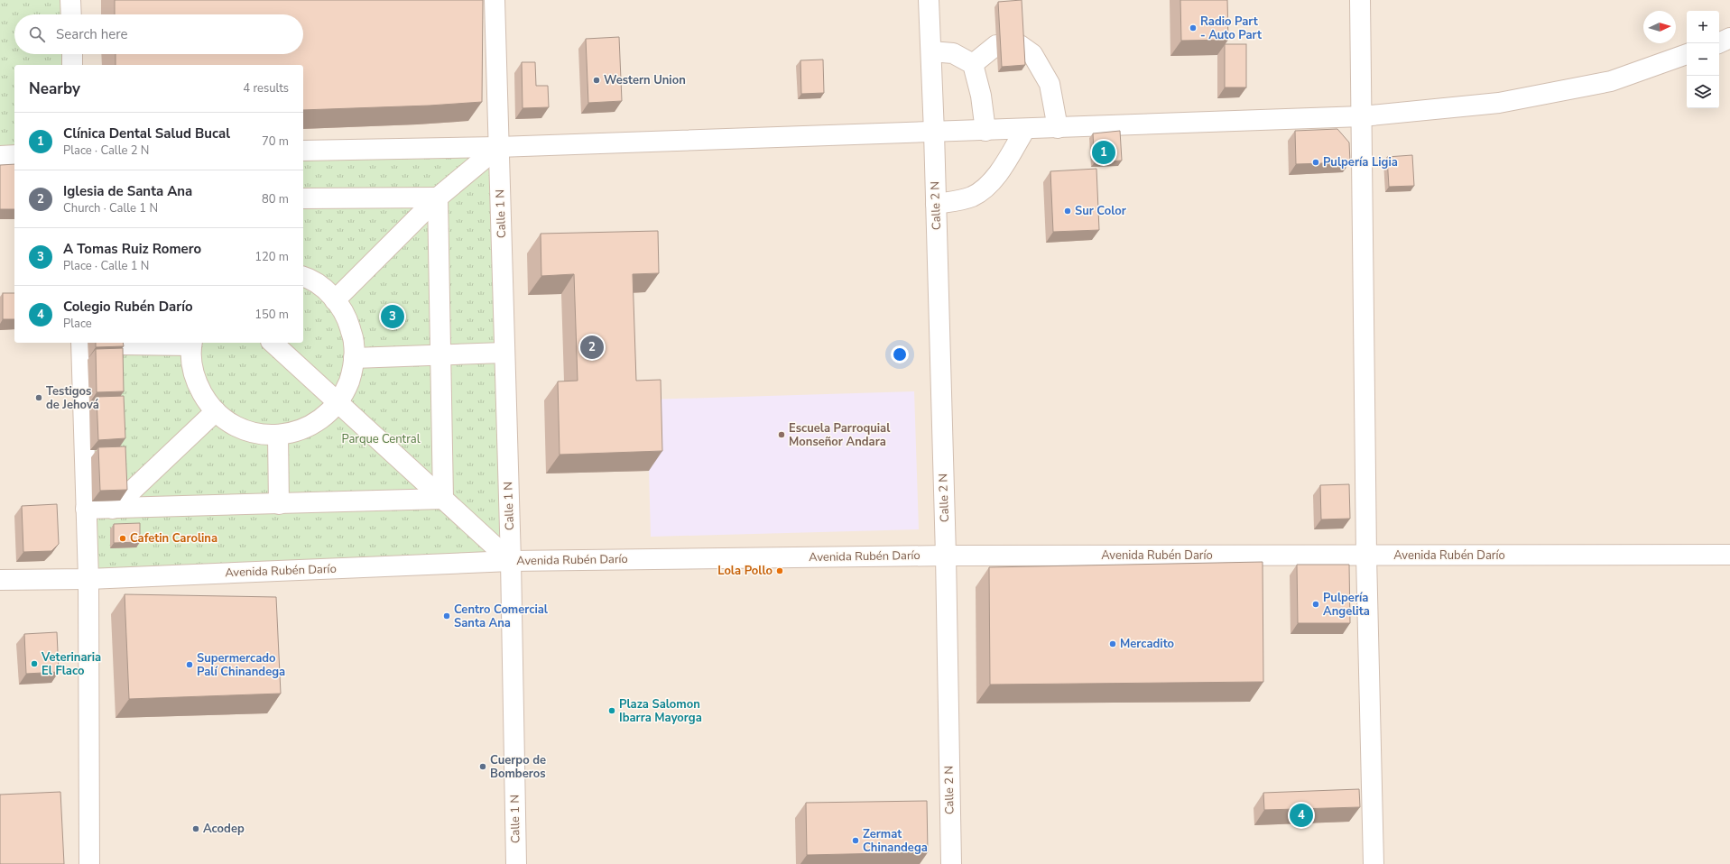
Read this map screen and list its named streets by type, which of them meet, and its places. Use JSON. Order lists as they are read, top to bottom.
{
  "streets": {
    "street": ["Calle 2 N", "Calle 1 N", "Avenida Rubén Darío"]
  },
  "crossings": [
    ["Calle 2 N", "Avenida Rubén Darío"],
    ["Calle 1 N", "Avenida Rubén Darío"]
  ],
  "parks": ["Parque Central"],
  "places": [
    "Radio Part - Auto Part",
    "Western Union",
    "Pulpería Ligia",
    "Sur Color",
    "Testigos de Jehová",
    "Escuela Parroquial Monseñor Andara",
    "Cafetin Carolina",
    "Lola Pollo",
    "Pulpería Angelita",
    "Centro Comercial Santa Ana",
    "Mercadito",
    "Veterinaria El Flaco",
    "Supermercado Palí Chinandega",
    "Plaza Salomon Ibarra Mayorga",
    "Cuerpo de Bomberos",
    "Acodep",
    "Zermat Chinandega"
  ],
  "north": "right",
  "page": {
    "map_buttons": ["+", "−"],
    "search": "Search here",
    "heading": ["Nearby", "4 results"],
    "list": [
      {
        "mark": "1",
        "name": "Clínica Dental Salud Bucal",
        "note": "Place · Calle 2 N",
        "value": "70 m"
      },
      {
        "mark": "2",
        "name": "Iglesia de Santa Ana",
        "note": "Church · Calle 1 N",
        "value": "80 m"
      },
      {
        "mark": "3",
        "name": "A Tomas Ruiz Romero",
        "note": "Place · Calle 1 N",
        "value": "120 m"
      },
      {
        "mark": "4",
        "name": "Colegio Rubén Darío",
        "note": "Place",
        "value": "150 m"
      }
    ],
    "pins": [
      "1",
      "3",
      "2",
      "4"
    ]
  }
}
